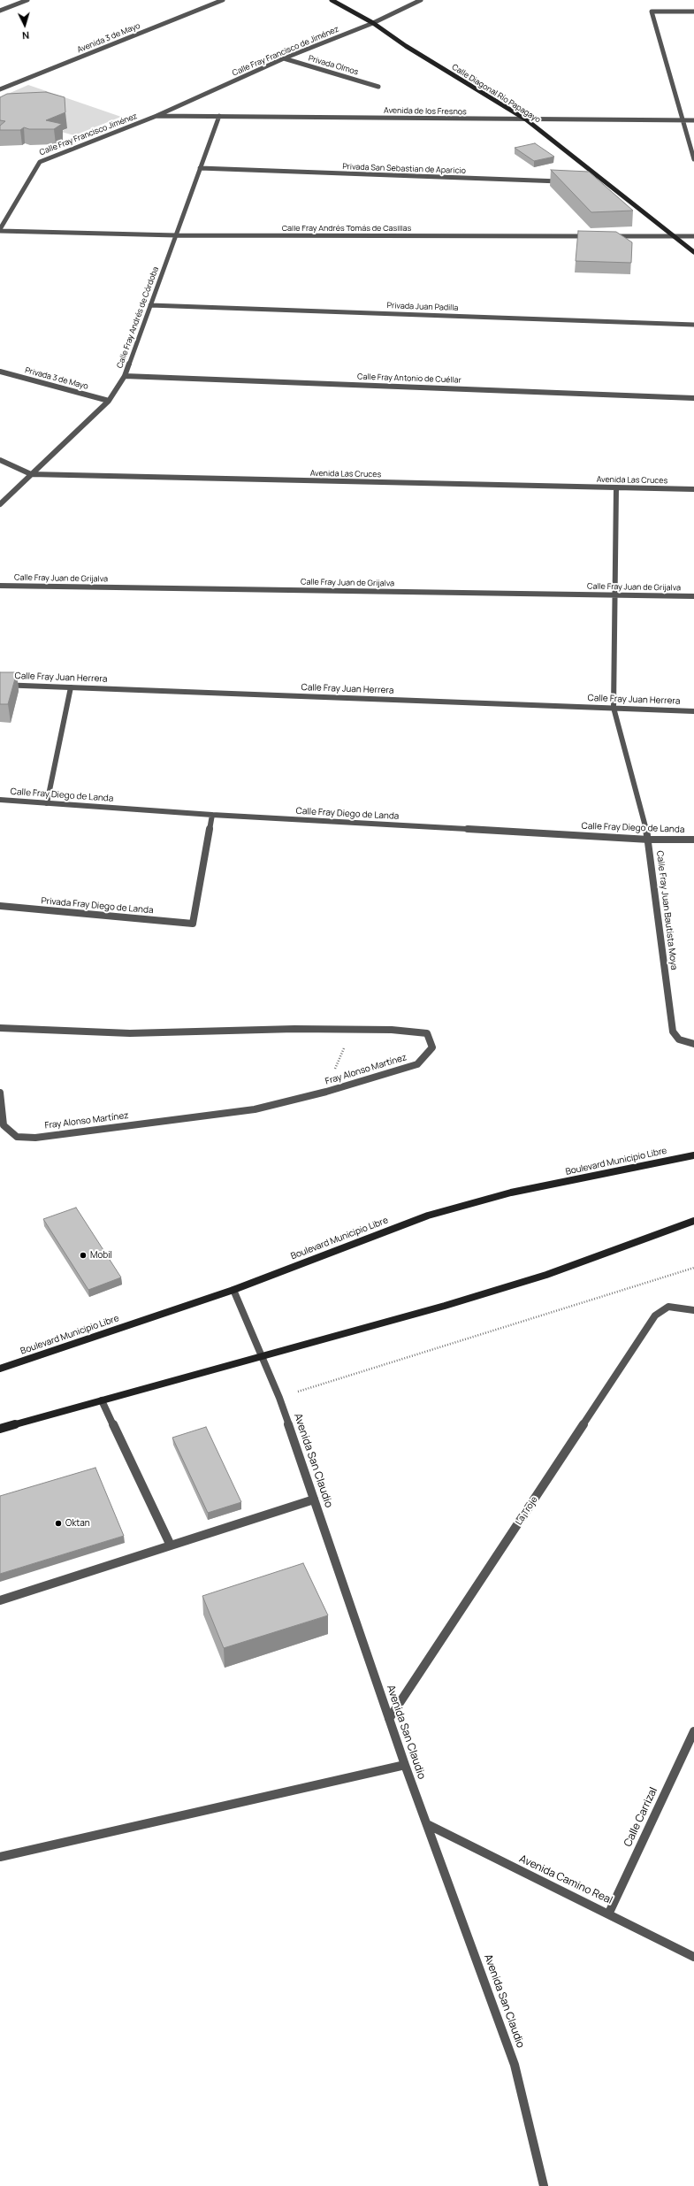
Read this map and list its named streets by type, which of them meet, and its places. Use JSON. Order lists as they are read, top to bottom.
{
  "streets": {
    "main road": ["Calle Diagonal Río Papagayo", "Boulevard Municipio Libre"],
    "street": [
      "Avenida 3 de Mayo",
      "Calle Fray Francisco de Jiménez",
      "Privada Olmos",
      "Avenida de los Fresnos",
      "Calle Fray Francisco Jiménez",
      "Privada San Sebastian de Aparicio",
      "Calle Fray Andrés Tomás de Casillas",
      "Privada Juan Padilla",
      "Calle Fray Andrés de Córdoba",
      "Privada 3 de Mayo",
      "Calle Fray Antonio de Cuéllar",
      "Avenida Las Cruces",
      "Calle Fray Juan de Grijalva",
      "Calle Fray Juan Herrera",
      "Calle Fray Diego de Landa",
      "Privada Fray Diego de Landa",
      "Calle Fray Juan Bautista Moya",
      "Fray Alonso Martínez",
      "Avenida San Claudio",
      "La Troje",
      "Calle Carrizal",
      "Avenida Camino Real"
    ]
  },
  "crossings": [
    ["Calle Fray Francisco de Jiménez", "Privada Olmos"],
    ["Calle Fray Francisco de Jiménez", "Calle Diagonal Río Papagayo"],
    ["Calle Fray Francisco de Jiménez", "Avenida de los Fresnos"],
    ["Calle Fray Francisco de Jiménez", "Calle Fray Francisco Jiménez"],
    ["Calle Diagonal Río Papagayo", "Avenida de los Fresnos"],
    ["Avenida de los Fresnos", "Calle Fray Francisco Jiménez"],
    ["Avenida de los Fresnos", "Calle Fray Andrés de Córdoba"],
    ["Calle Fray Francisco Jiménez", "Calle Fray Andrés Tomás de Casillas"],
    ["Privada San Sebastian de Aparicio", "Calle Fray Andrés de Córdoba"],
    ["Calle Fray Andrés Tomás de Casillas", "Calle Fray Andrés de Córdoba"],
    ["Privada Juan Padilla", "Calle Fray Andrés de Córdoba"],
    ["Calle Fray Andrés de Córdoba", "Privada 3 de Mayo"],
    ["Calle Fray Andrés de Córdoba", "Calle Fray Antonio de Cuéllar"],
    ["Calle Fray Andrés de Córdoba", "Avenida Las Cruces"],
    ["Avenida Las Cruces", "Calle Fray Juan Bautista Moya"],
    ["Calle Fray Juan de Grijalva", "Calle Fray Juan Bautista Moya"],
    ["Calle Fray Juan Herrera", "Calle Fray Juan Bautista Moya"],
    ["Calle Fray Diego de Landa", "Privada Fray Diego de Landa"],
    ["Calle Fray Diego de Landa", "Calle Fray Juan Bautista Moya"],
    ["Boulevard Municipio Libre", "Avenida San Claudio"],
    ["Avenida San Claudio", "La Troje"],
    ["Avenida San Claudio", "Avenida Camino Real"],
    ["Calle Carrizal", "Avenida Camino Real"]
  ],
  "places": ["Mobil", "Oktan"],
  "north": "bottom"
}
